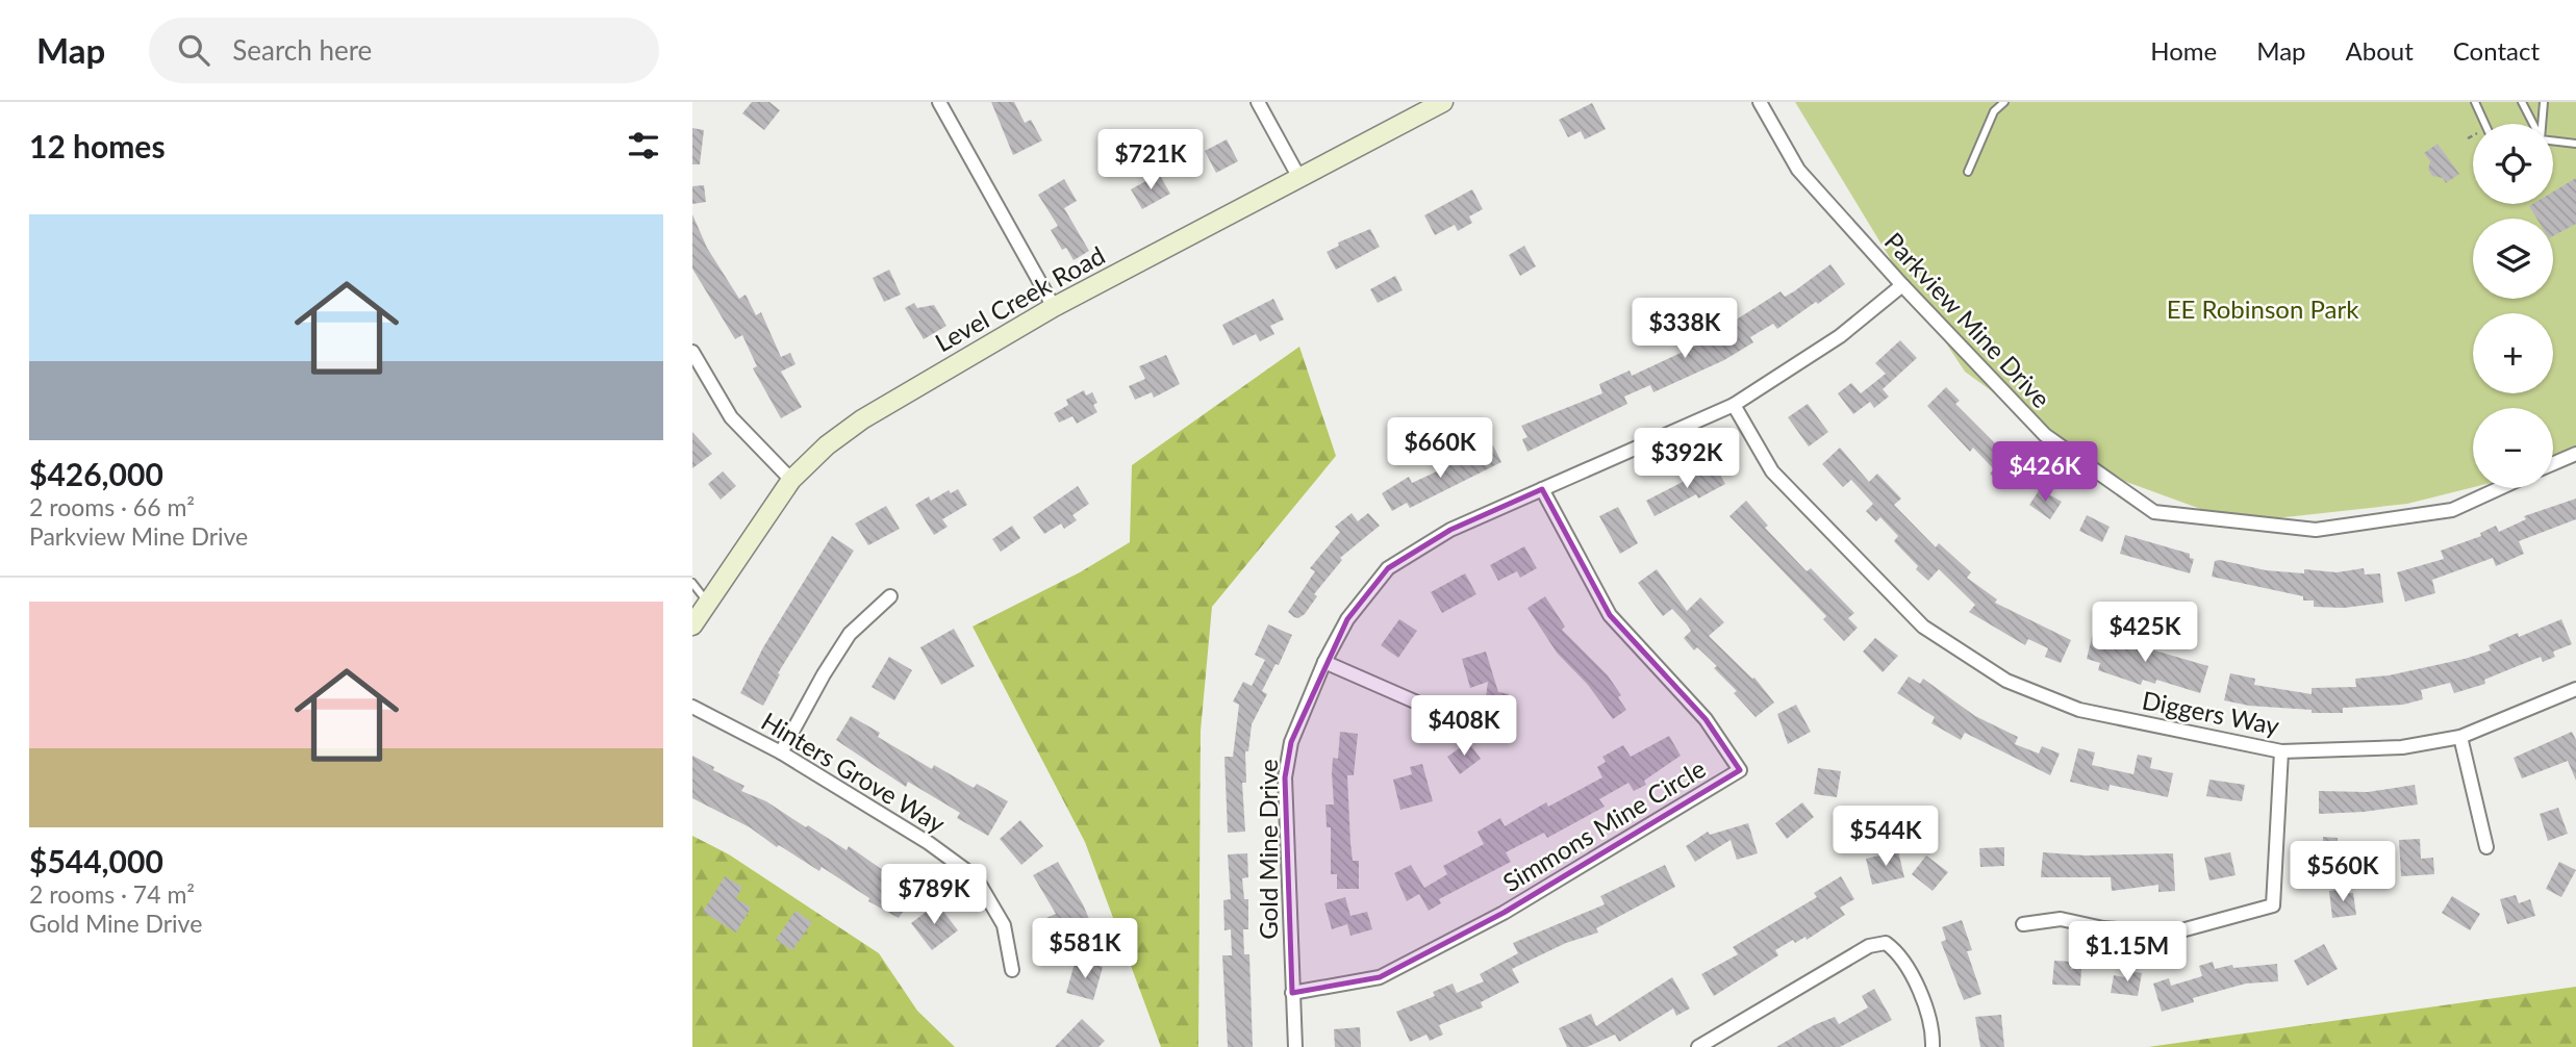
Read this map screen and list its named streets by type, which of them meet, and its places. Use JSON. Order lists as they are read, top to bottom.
{
  "streets": {
    "street": [
      "Level Creek Road",
      "Parkview Mine Drive",
      "Diggers Way",
      "Hinters Grove Way",
      "Simmons Mine Circle",
      "Gold Mine Drive"
    ]
  },
  "crossings": [
    ["Parkview Mine Drive", "Gold Mine Drive"],
    ["Diggers Way", "Gold Mine Drive"],
    ["Simmons Mine Circle", "Gold Mine Drive"]
  ],
  "parks": ["EE Robinson Park"],
  "page": {
    "header": "Map",
    "search": "Search here",
    "nav": [
      "Home",
      "Map",
      "About",
      "Contact"
    ],
    "heading": "12 homes",
    "map_buttons": ["+", "−"],
    "price": [
      "$721K",
      "$338K",
      "$660K",
      "$392K",
      "$426K",
      "$425K",
      "$408K",
      "$544K",
      "$560K",
      "$789K",
      "$581K",
      "$1.15M"
    ],
    "list": [
      {
        "name": "$426,000",
        "note": "2 rooms · 66 m² · Parkview Mine Drive"
      },
      {
        "name": "$544,000",
        "note": "2 rooms · 74 m² · Gold Mine Drive"
      }
    ]
  }
}
